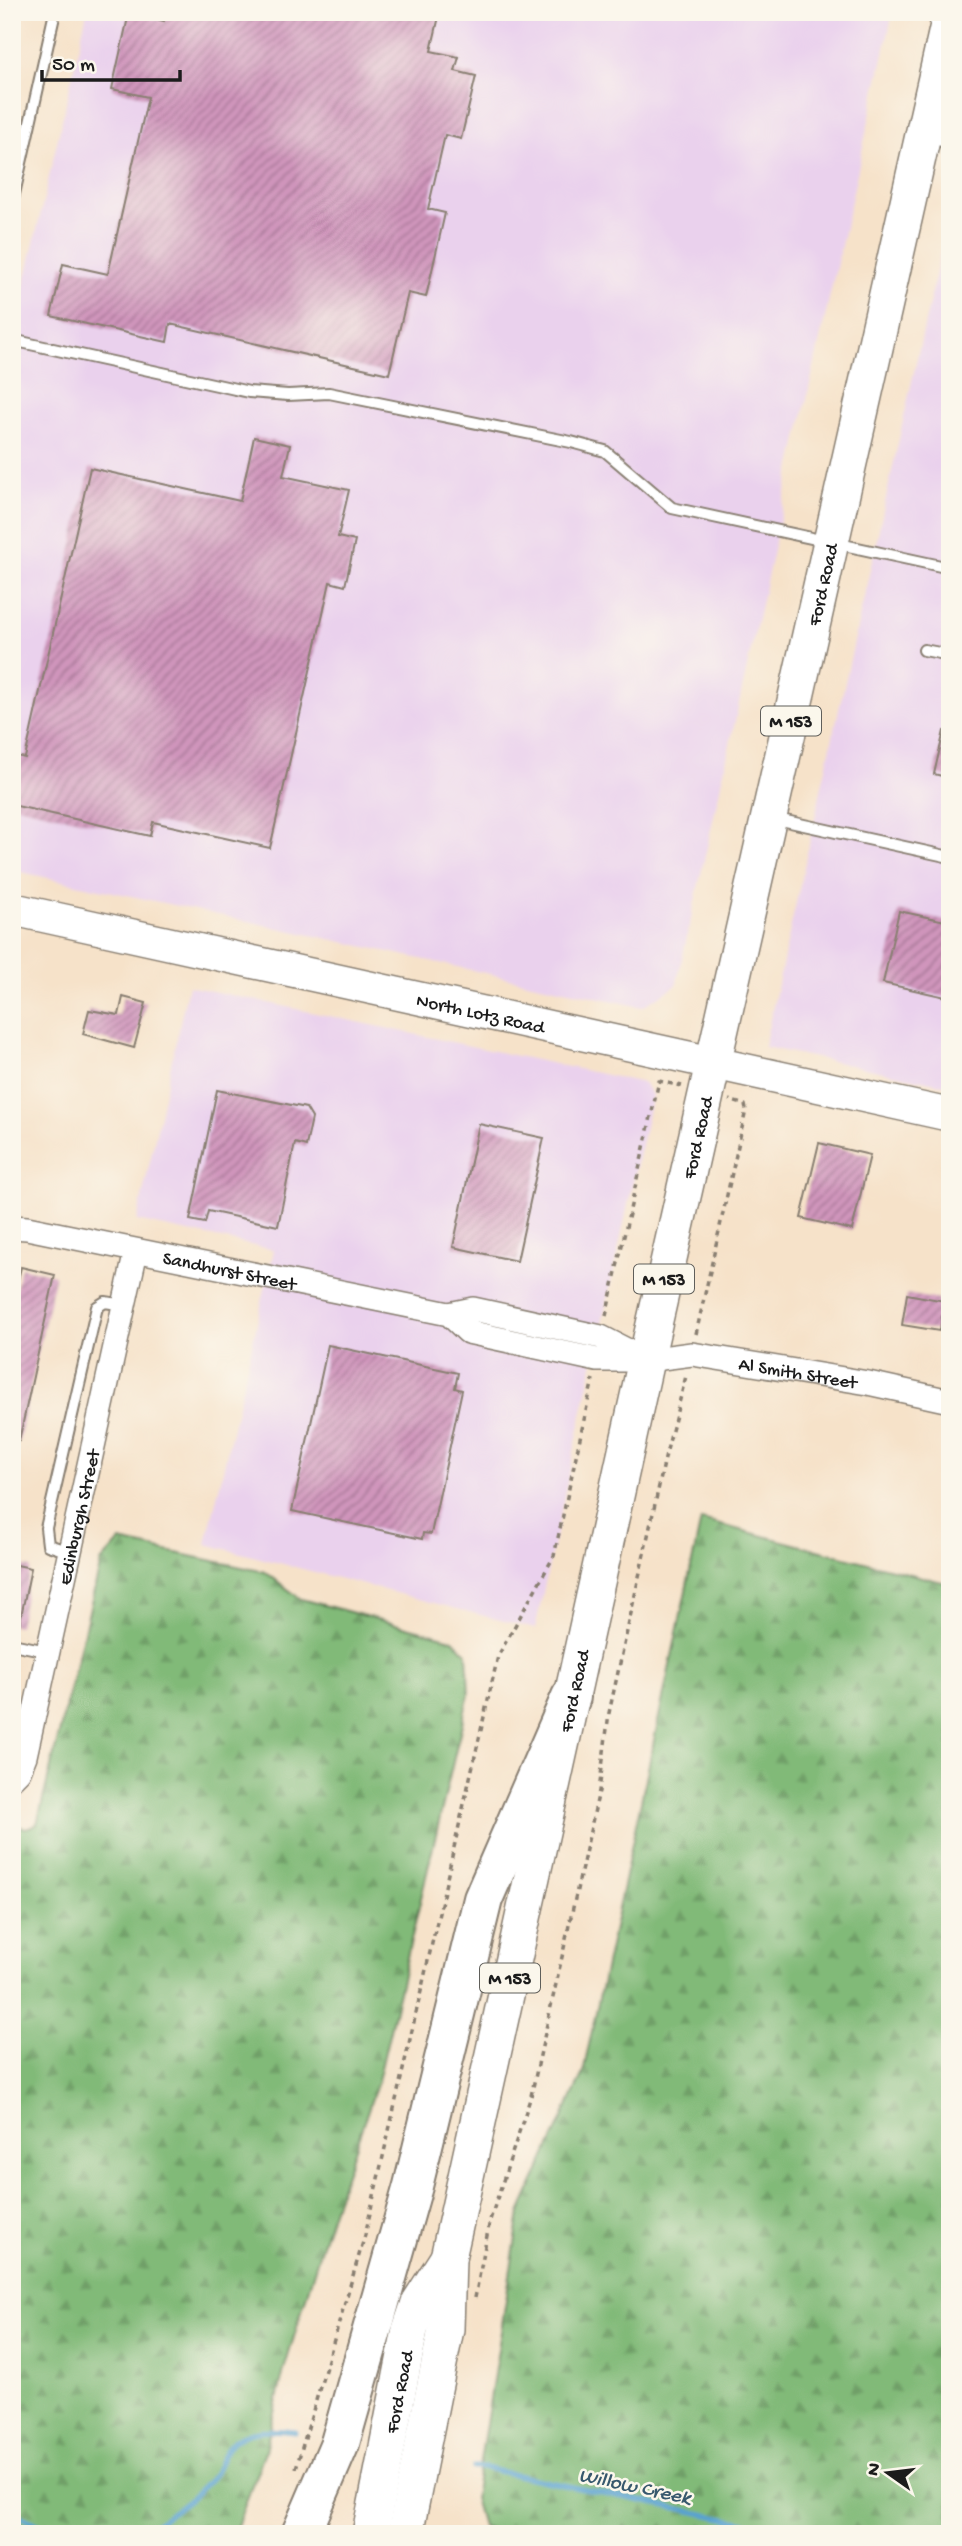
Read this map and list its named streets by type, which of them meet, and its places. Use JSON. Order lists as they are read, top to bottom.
{
  "streets": {
    "main road": ["Ford Road", "M 153"],
    "street": [
      "North Lotz Road",
      "Sandhurst Street",
      "Al Smith Street",
      "Edinburgh Street"
    ]
  },
  "crossings": [
    ["Ford Road", "North Lotz Road"],
    ["Ford Road", "Sandhurst Street"],
    ["Ford Road", "Al Smith Street"],
    ["Sandhurst Street", "Al Smith Street"],
    ["Sandhurst Street", "Edinburgh Street"]
  ],
  "water": ["Willow Creek"],
  "scale_bar": "50 m",
  "north": "left"
}
